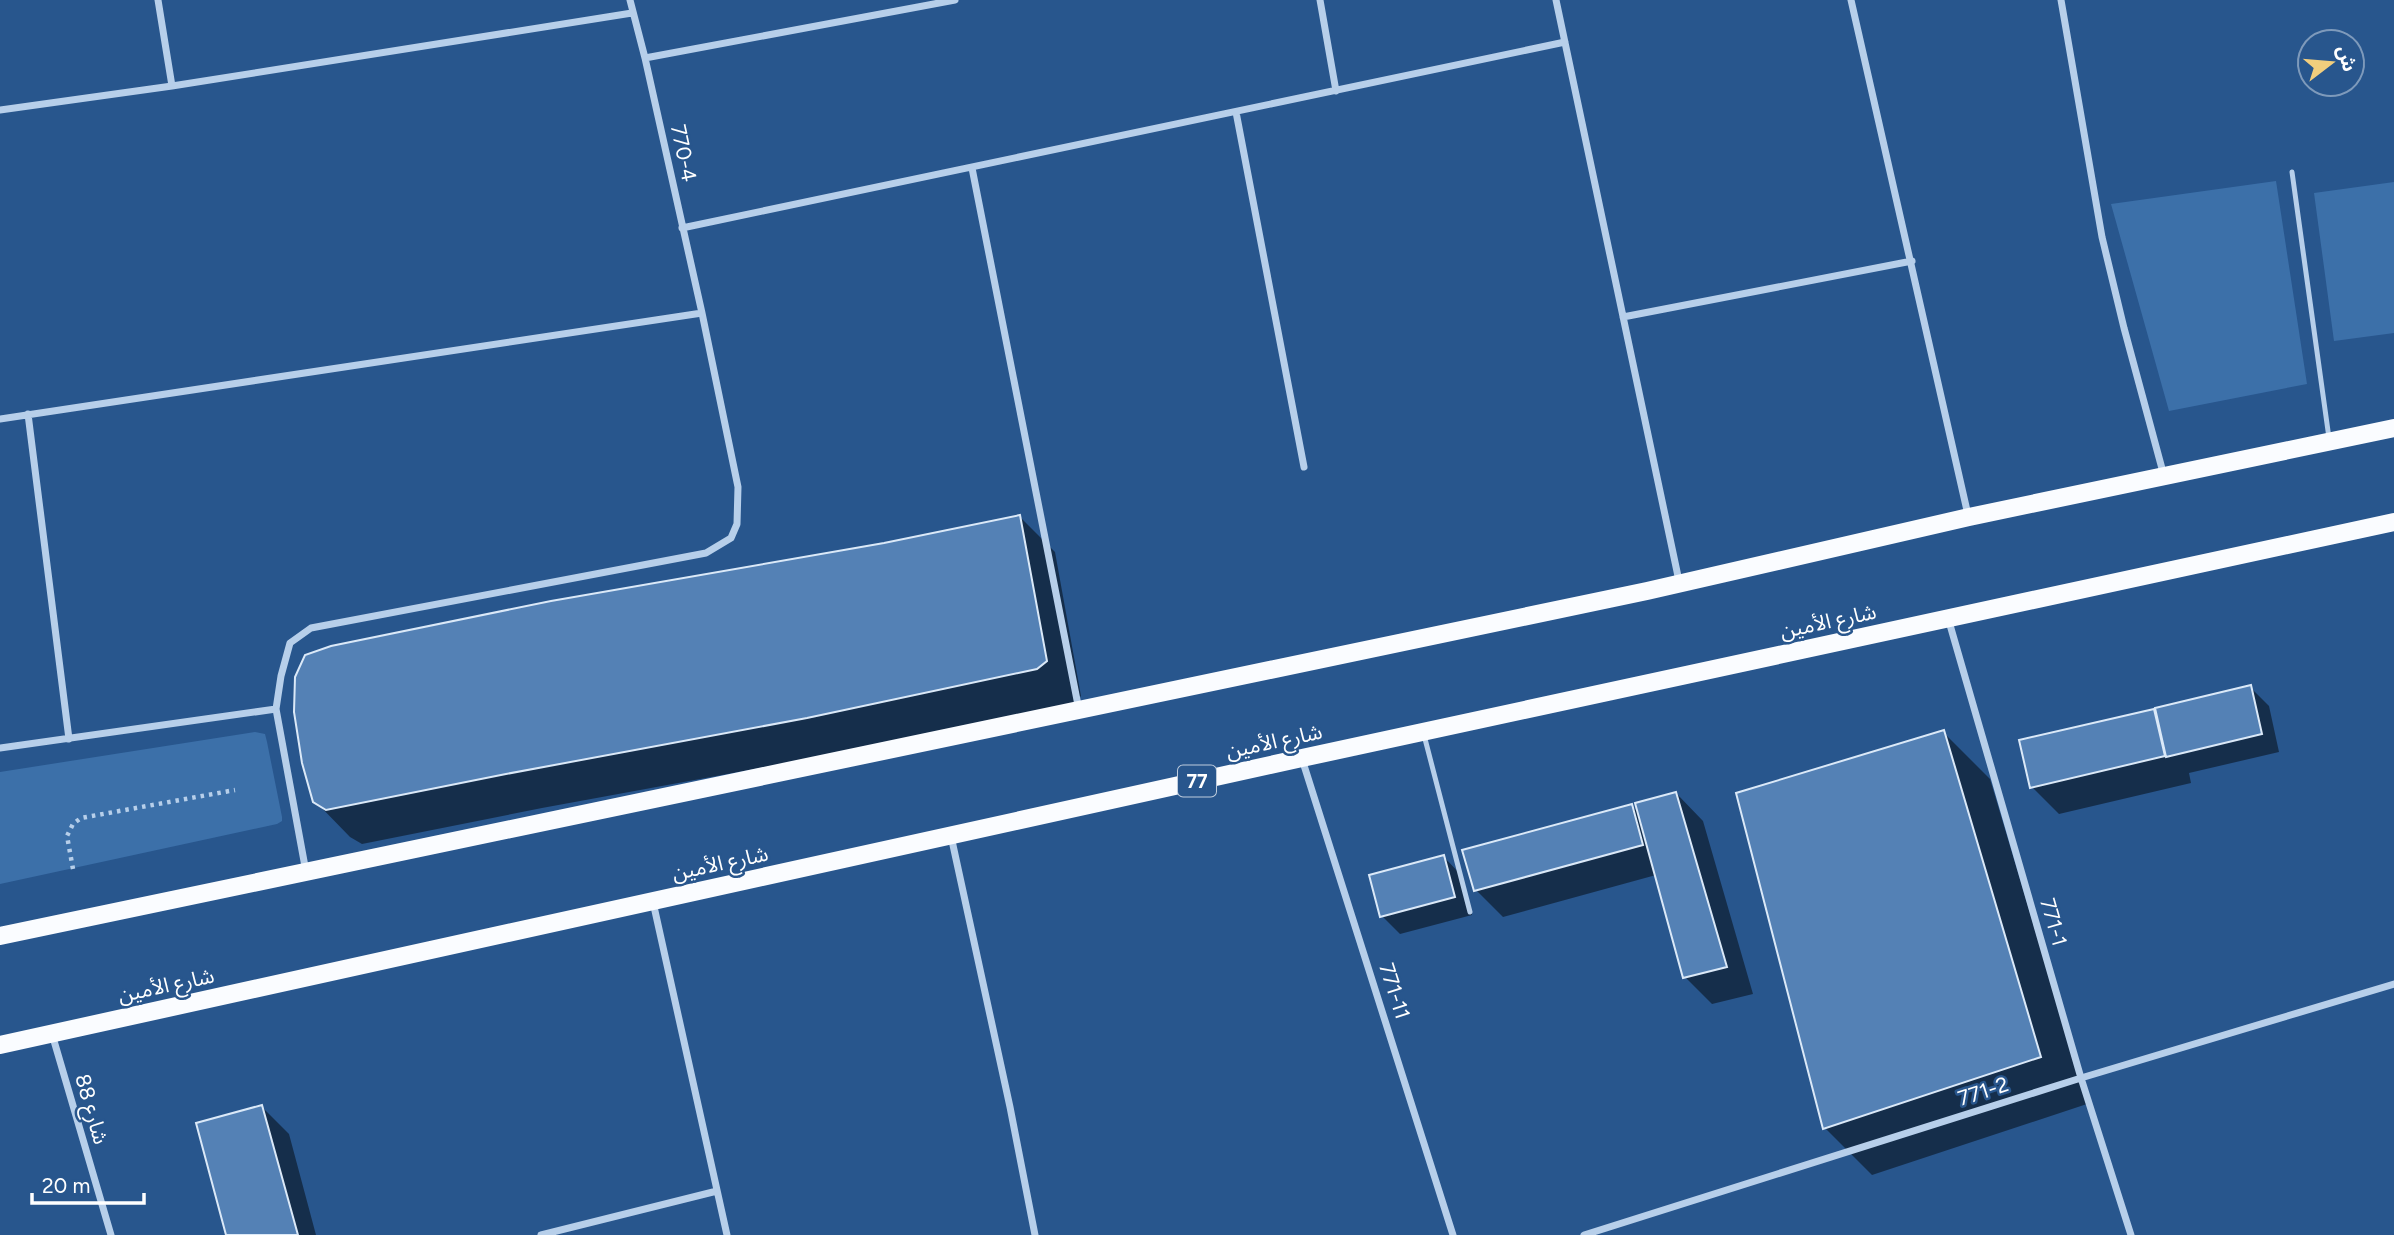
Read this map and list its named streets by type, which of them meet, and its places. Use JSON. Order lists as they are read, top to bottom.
{
  "streets": {
    "main road": ["شارع الأمين", "77"],
    "street": [
      "770-4",
      "771-1",
      "771-11",
      "771-2",
      "شارع 88"
    ]
  },
  "crossings": [
    ["شارع الأمين", "771-1"],
    ["شارع الأمين", "771-11"],
    ["شارع الأمين", "شارع 88"],
    ["771-1", "771-2"]
  ],
  "scale_bar": "20 m",
  "north": "right"
}
